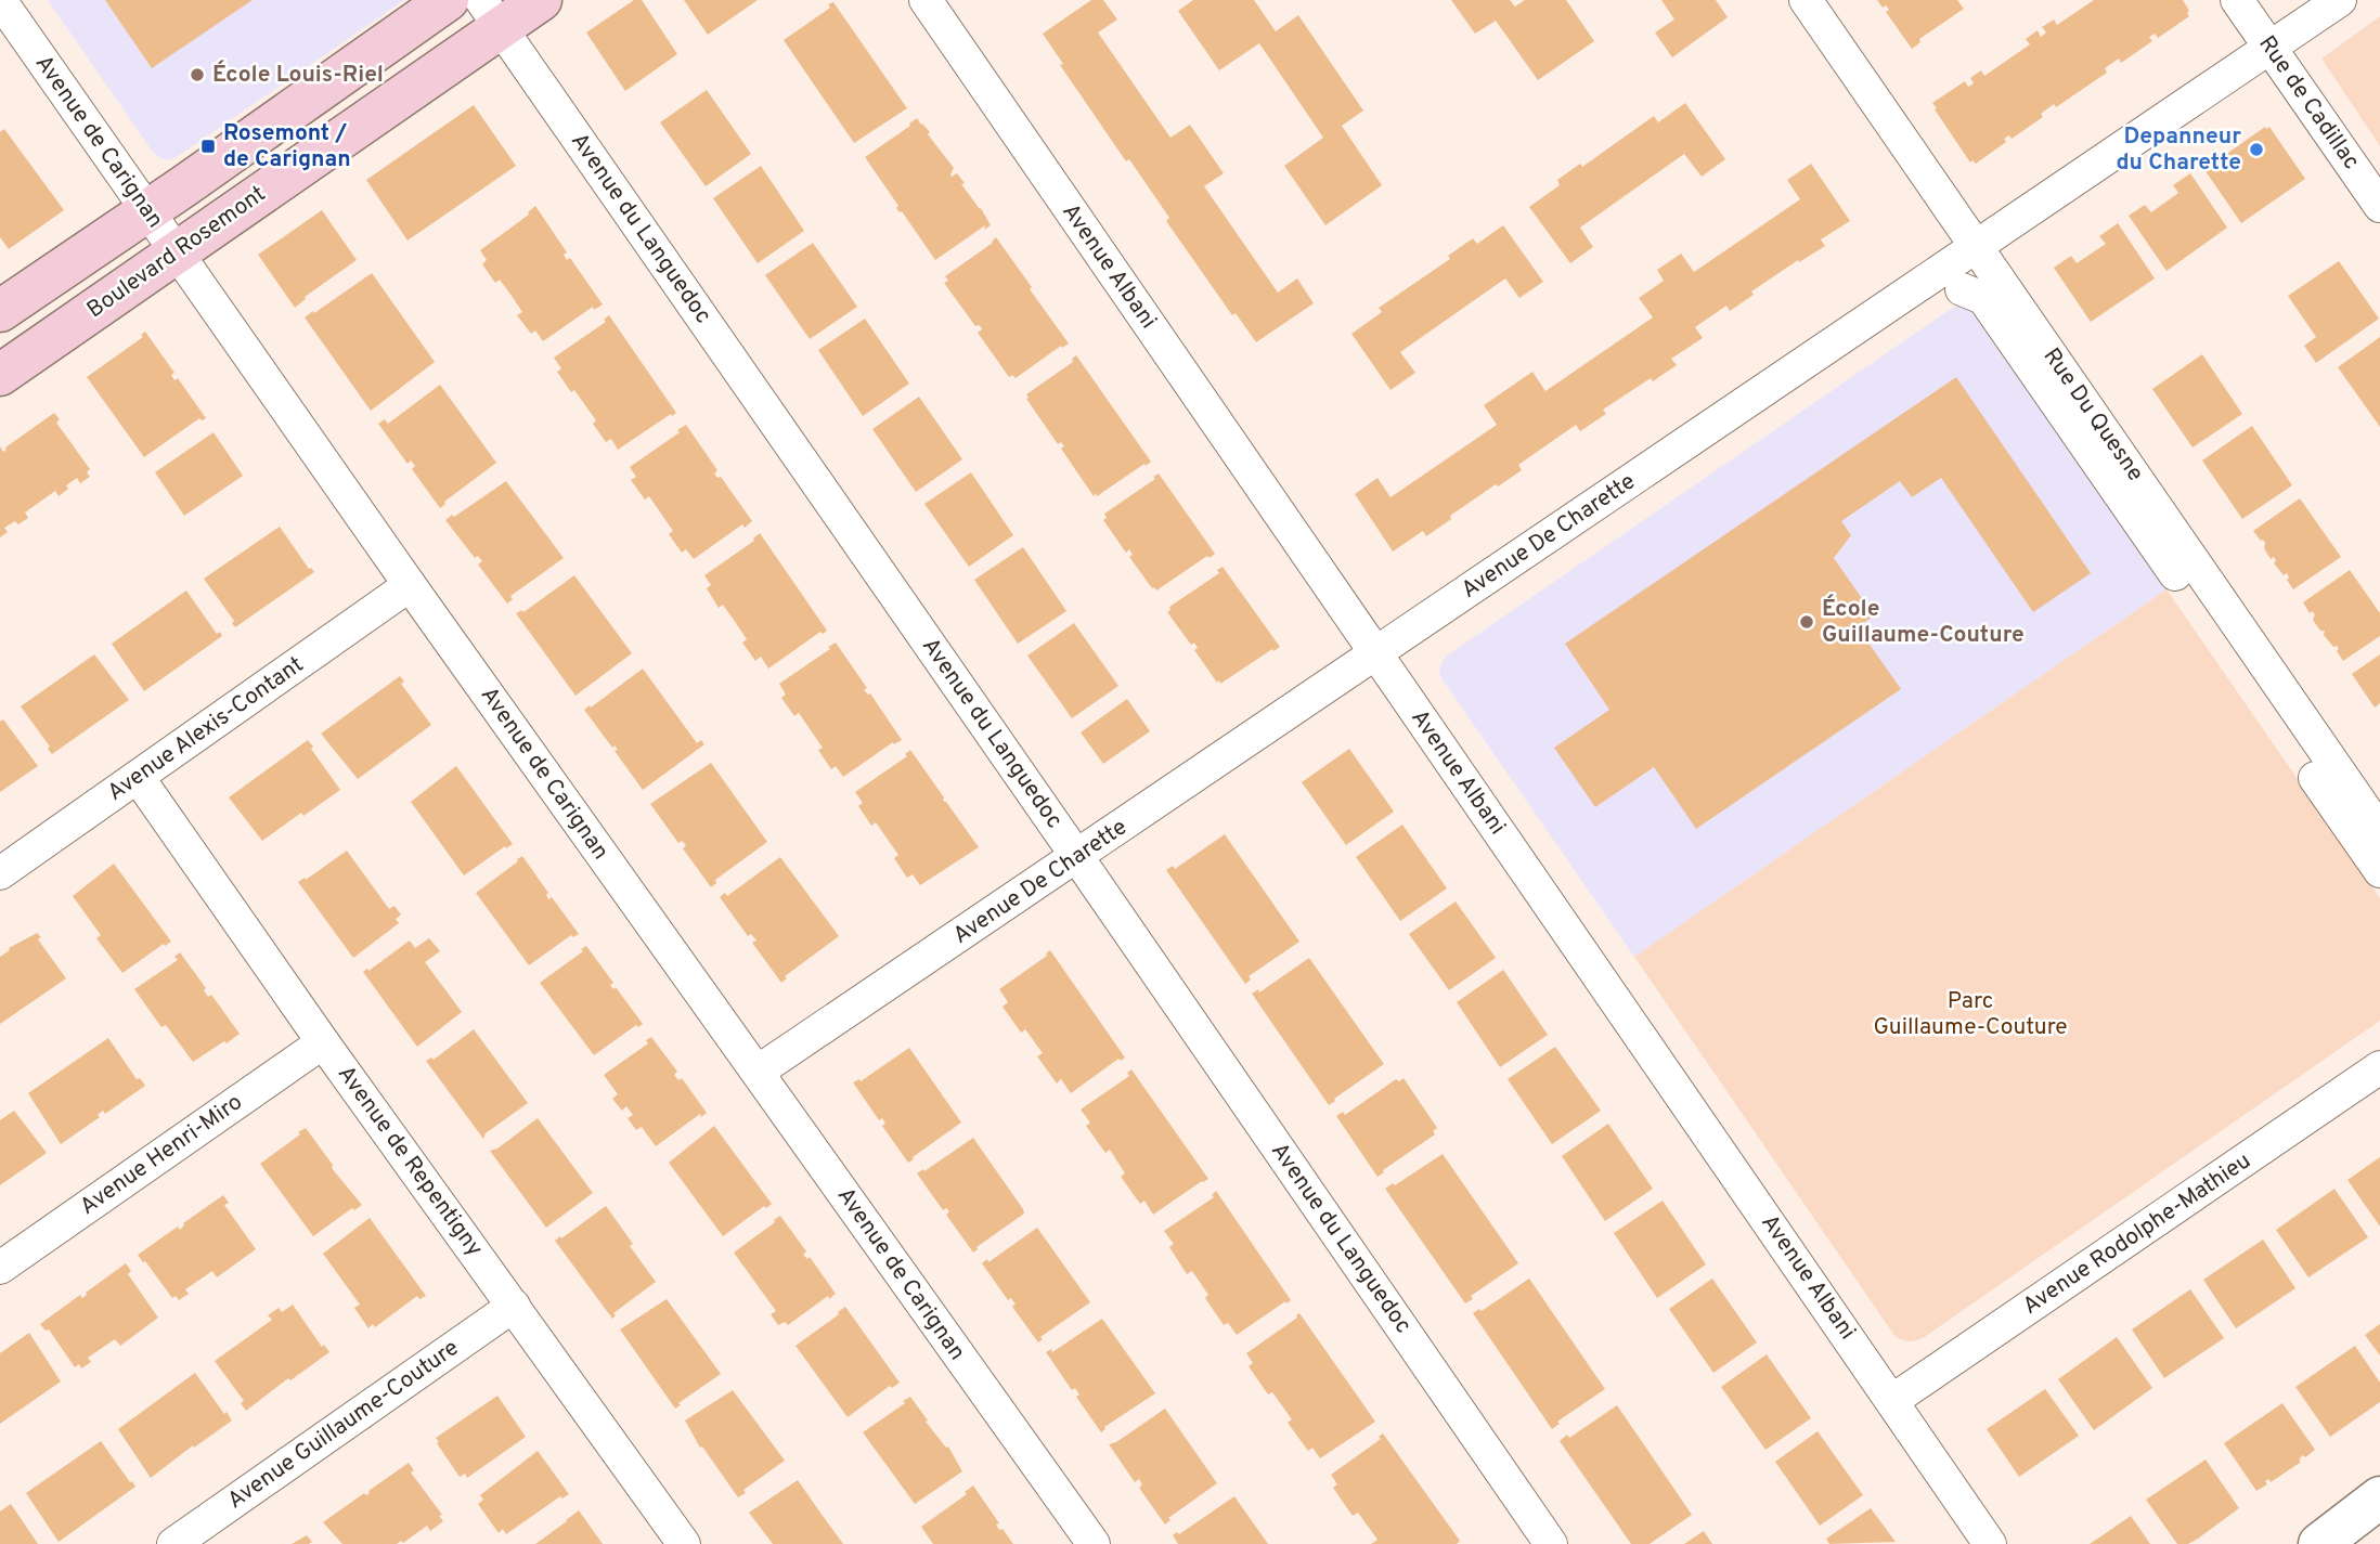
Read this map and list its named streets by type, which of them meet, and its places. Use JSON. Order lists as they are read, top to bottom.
{
  "streets": {
    "main road": ["Boulevard Rosemont"],
    "street": [
      "Rue de Cadillac",
      "Avenue de Carignan",
      "Avenue du Languedoc",
      "Avenue Albani",
      "Rue Du Quesne",
      "Avenue De Charette",
      "Avenue Alexis-Contant",
      "Avenue Henri-Miro",
      "Avenue de Repentigny",
      "Avenue Rodolphe-Mathieu",
      "Avenue Guillaume-Couture"
    ]
  },
  "crossings": [
    ["Rue de Cadillac", "Avenue De Charette"],
    ["Avenue de Carignan", "Boulevard Rosemont"],
    ["Avenue de Carignan", "Avenue De Charette"],
    ["Avenue de Carignan", "Avenue Alexis-Contant"],
    ["Avenue du Languedoc", "Boulevard Rosemont"],
    ["Avenue du Languedoc", "Avenue De Charette"],
    ["Avenue Albani", "Avenue De Charette"],
    ["Avenue Albani", "Avenue Rodolphe-Mathieu"],
    ["Rue Du Quesne", "Avenue De Charette"],
    ["Avenue Alexis-Contant", "Avenue de Repentigny"],
    ["Avenue Henri-Miro", "Avenue de Repentigny"],
    ["Avenue de Repentigny", "Avenue Guillaume-Couture"]
  ],
  "parks": ["Parc Guillaume-Couture"],
  "places": {
    "other": ["École Louis-Riel", "Depanneur du Charette", "École Guillaume-Couture"],
    "transit": ["Rosemont / de Carignan"]
  }
}
